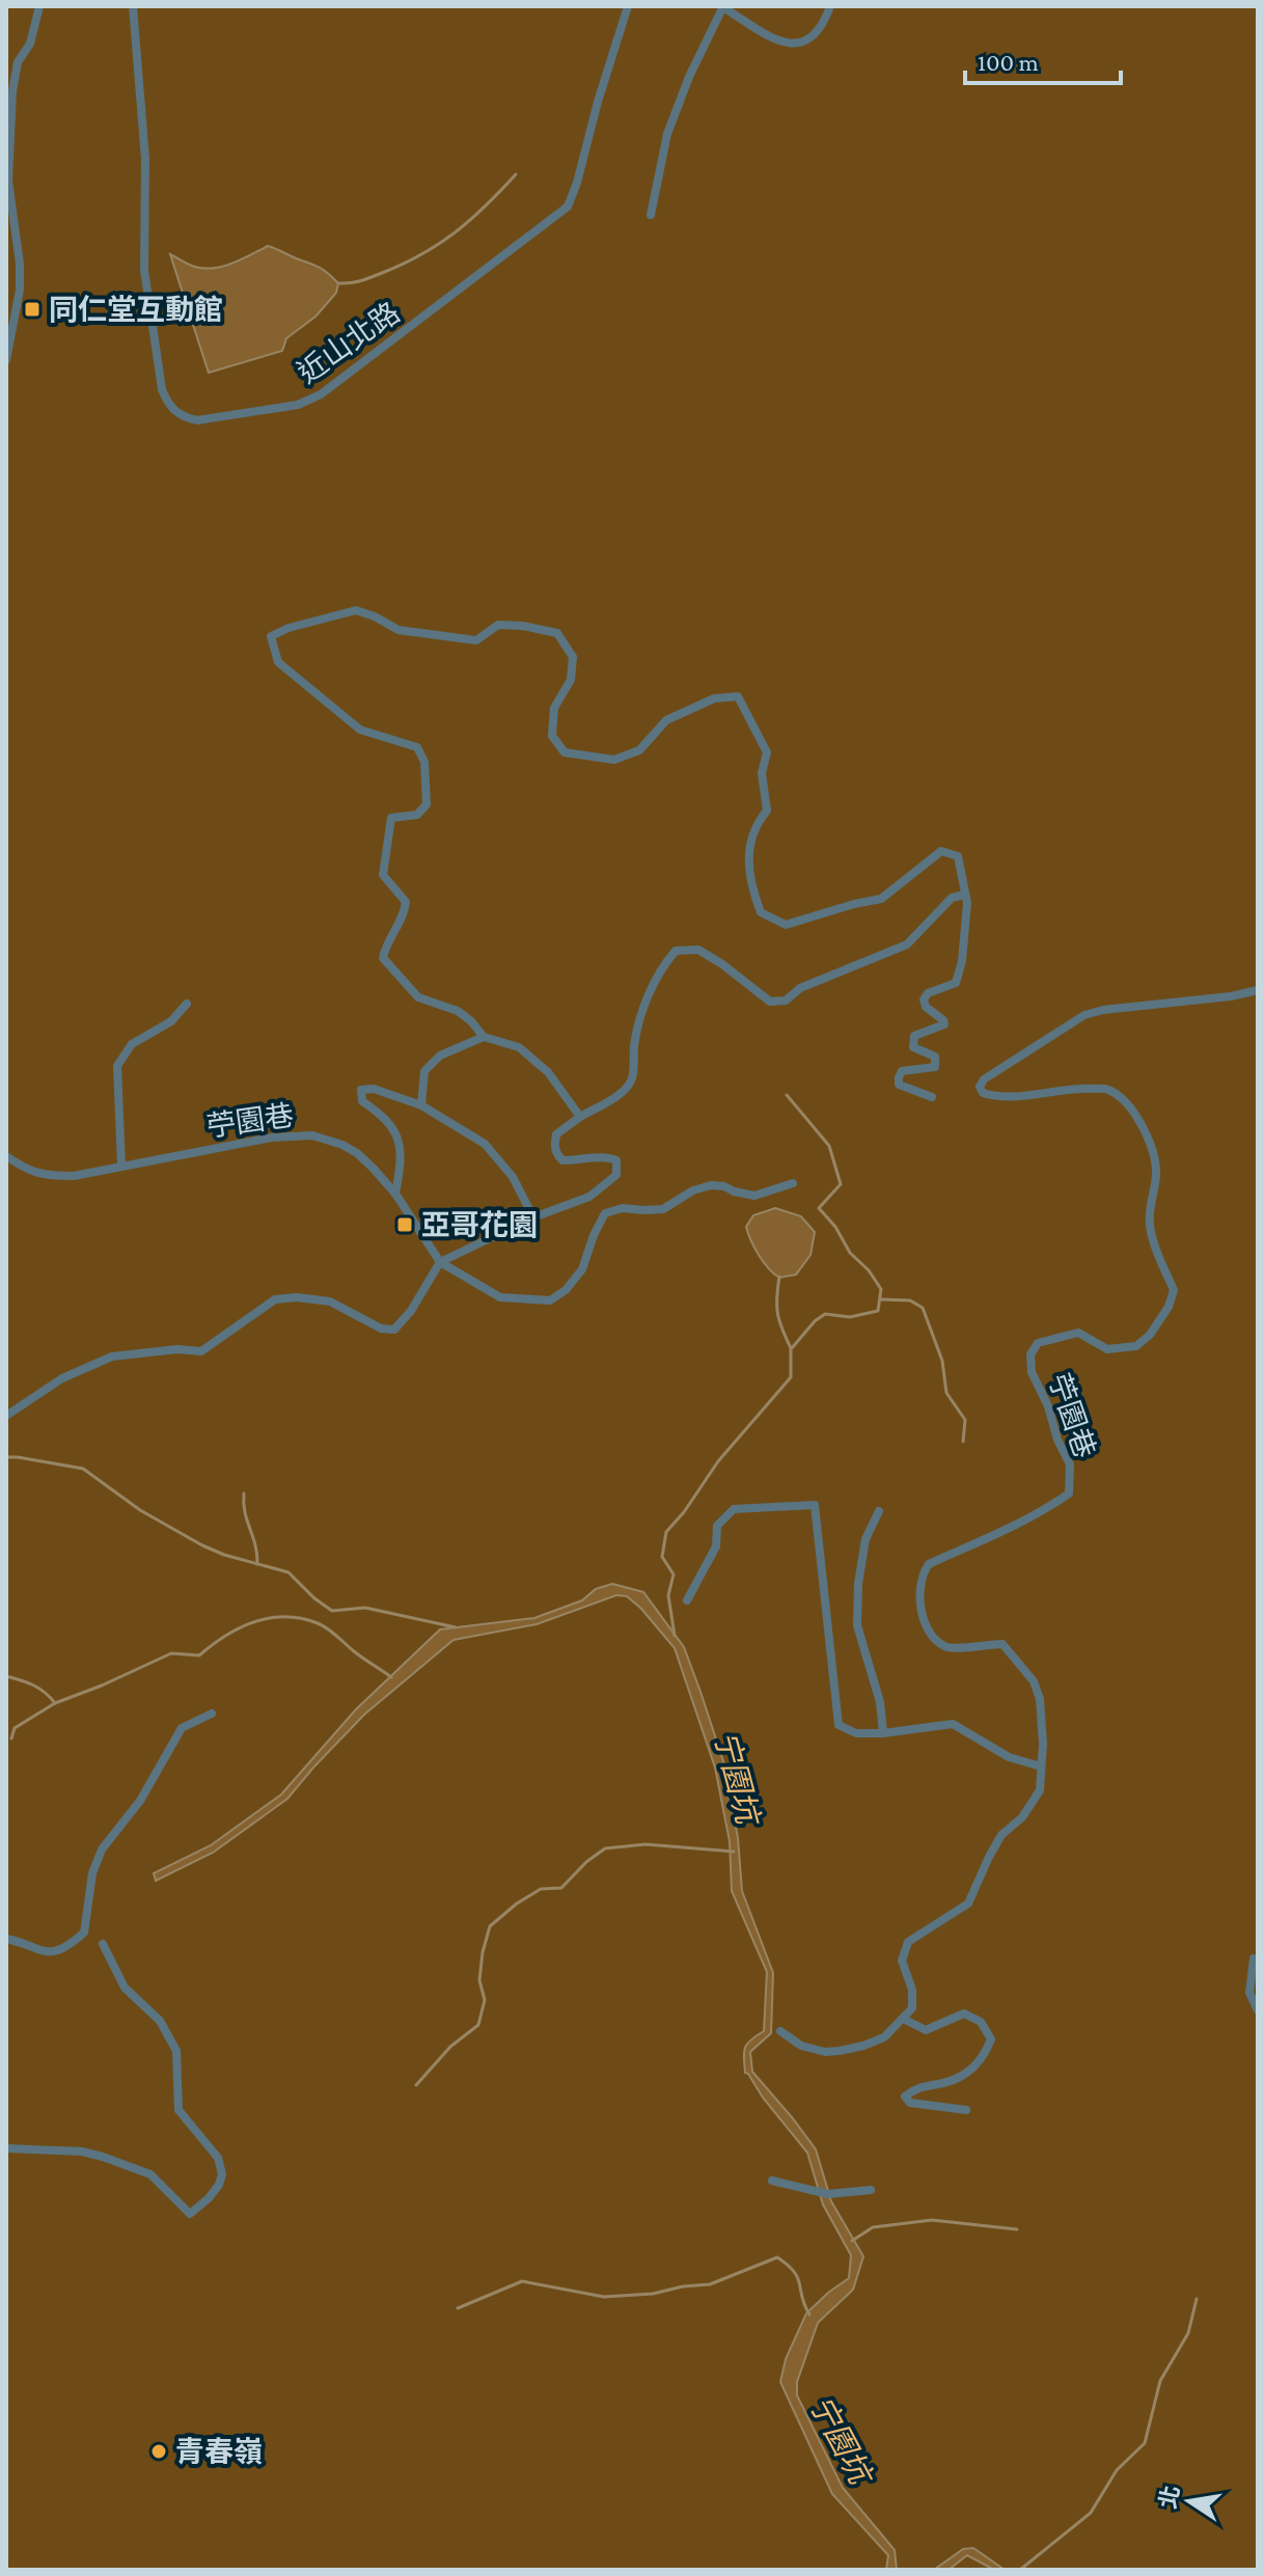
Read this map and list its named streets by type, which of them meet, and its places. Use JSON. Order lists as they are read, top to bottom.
{
  "streets": {
    "street": ["近山北路", "苧園巷"]
  },
  "water": ["宁園坑"],
  "places": {
    "transit": ["同仁堂互動館", "亞哥花園"],
    "other": ["青春嶺"]
  },
  "scale_bar": "100 m",
  "north": "left"
}
